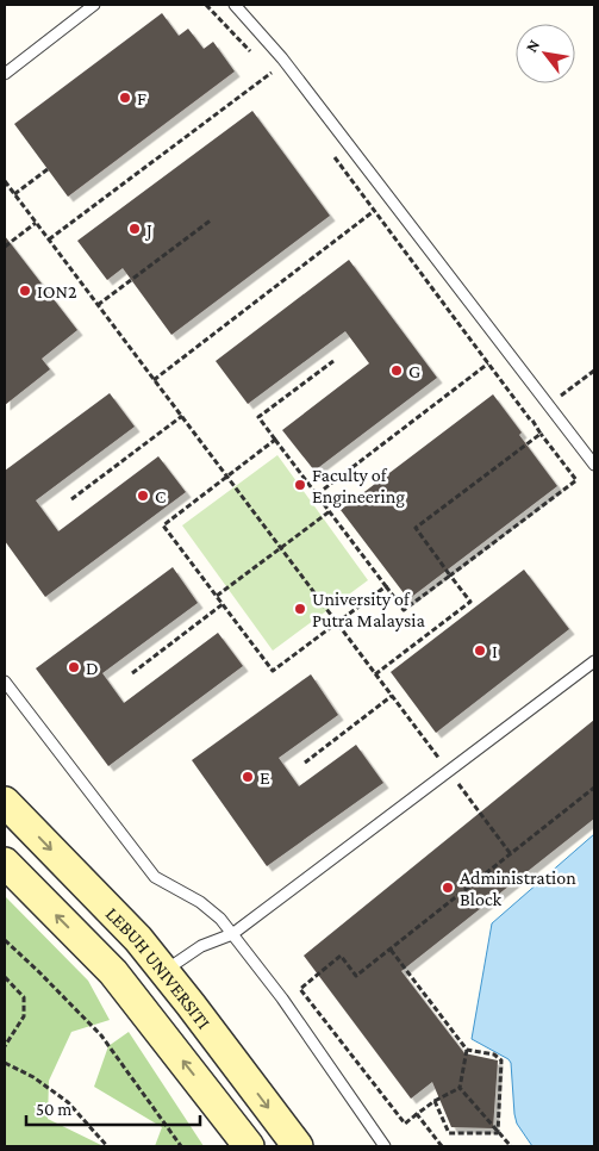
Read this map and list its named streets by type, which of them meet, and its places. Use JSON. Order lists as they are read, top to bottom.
{
  "streets": {
    "street": ["LEBUH UNIVERSITI"]
  },
  "places": [
    "F",
    "J",
    "ION2",
    "G",
    "Faculty of Engineering",
    "C",
    "University of Putra Malaysia",
    "I",
    "D",
    "E",
    "Administration Block"
  ],
  "scale_bar": "50 m",
  "north": "top left"
}
